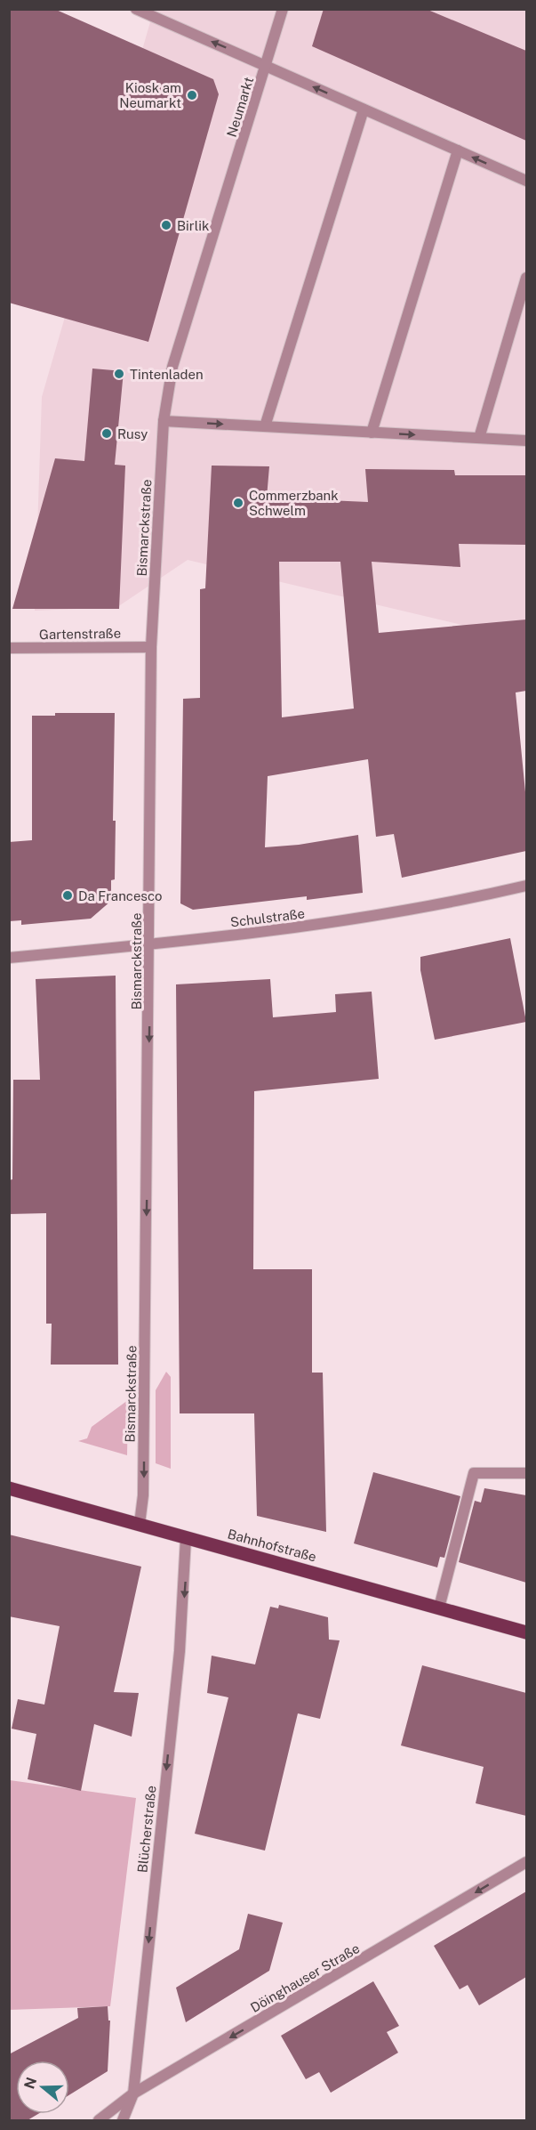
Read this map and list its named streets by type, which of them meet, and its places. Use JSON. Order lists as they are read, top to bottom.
{
  "streets": {
    "main road": ["Bahnhofstraße"],
    "street": [
      "Neumarkt",
      "Bismarckstraße",
      "Gartenstraße",
      "Schulstraße",
      "Blücherstraße",
      "Döinghauser Straße"
    ]
  },
  "crossings": [
    ["Neumarkt", "Bismarckstraße"],
    ["Bismarckstraße", "Gartenstraße"],
    ["Bismarckstraße", "Schulstraße"],
    ["Bismarckstraße", "Bahnhofstraße"],
    ["Bahnhofstraße", "Blücherstraße"],
    ["Blücherstraße", "Döinghauser Straße"]
  ],
  "one_way": ["Bismarckstraße", "Blücherstraße", "Döinghauser Straße"],
  "places": [
    "Kiosk am Neumarkt",
    "Birlik",
    "Tintenladen",
    "Rusy",
    "Commerzbank Schwelm",
    "Da Francesco"
  ],
  "north": "left"
}
